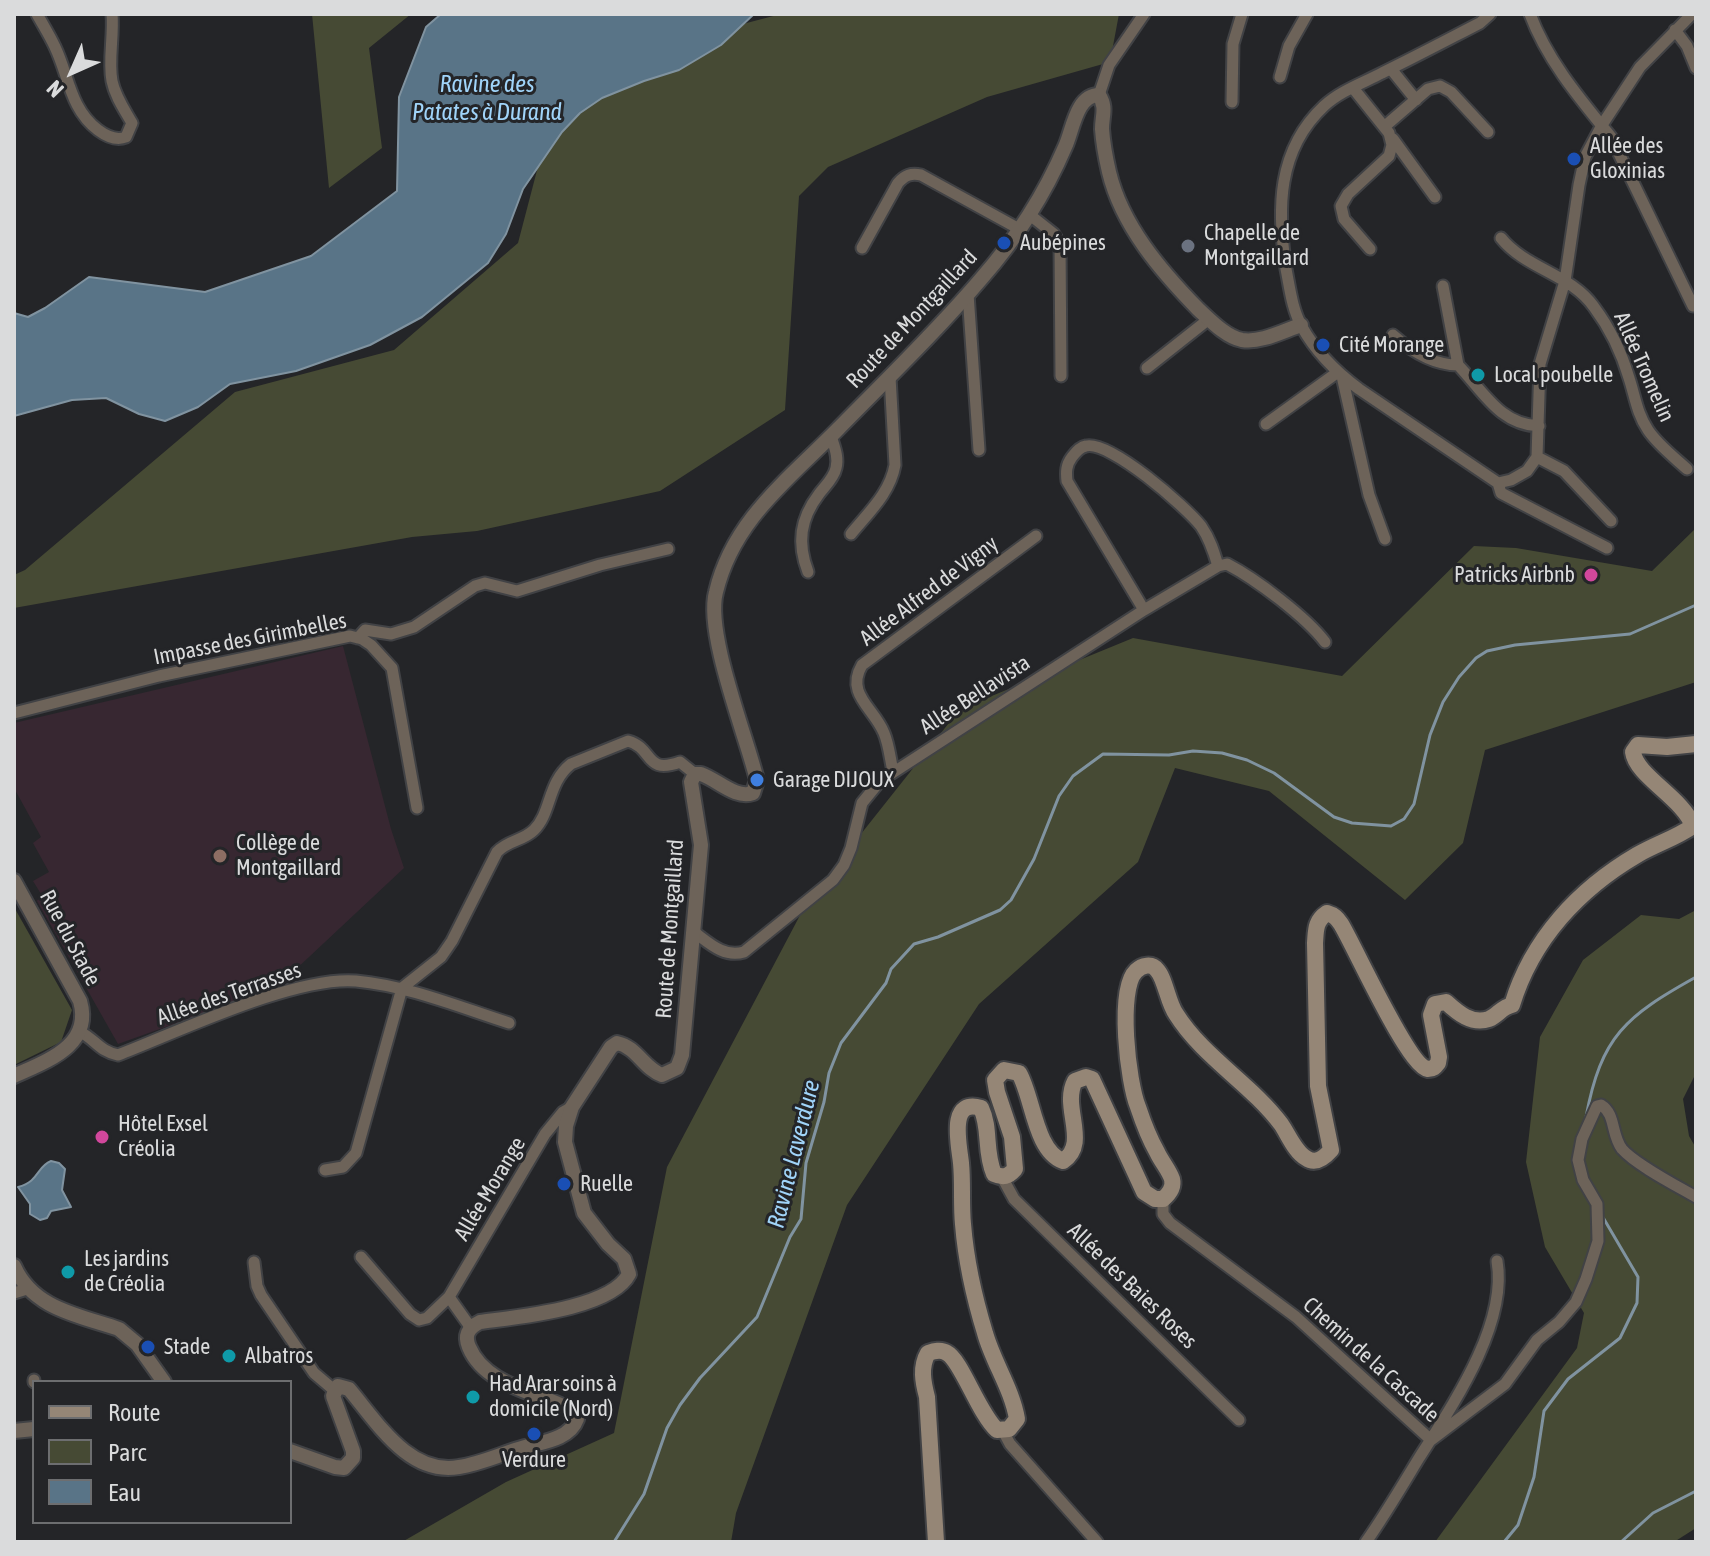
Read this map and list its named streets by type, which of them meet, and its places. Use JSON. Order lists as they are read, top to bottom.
{
  "streets": {
    "street": [
      "Route de Montgaillard",
      "Allée Tromelin",
      "Allée Alfred de Vigny",
      "Impasse des Girimbelles",
      "Allée Bellavista",
      "Rue du Stade",
      "Allée des Terrasses",
      "Allée Morange",
      "Allée des Baies Roses",
      "Chemin de la Cascade"
    ]
  },
  "crossings": [
    ["Route de Montgaillard", "Allée Bellavista"],
    ["Route de Montgaillard", "Allée Morange"],
    ["Allée Alfred de Vigny", "Allée Bellavista"],
    ["Rue du Stade", "Allée des Terrasses"]
  ],
  "water": ["Ravine des Patates à Durand", "Ravine Laverdure"],
  "places": [
    "Allée des Gloxinias",
    "Aubépines",
    "Chapelle de Montgaillard",
    "Cité Morange",
    "Local poubelle",
    "Patricks Airbnb",
    "Garage DIJOUX",
    "Collège de Montgaillard",
    "Hôtel Exsel Créolia",
    "Ruelle",
    "Les jardins de Créolia",
    "Stade",
    "Albatros",
    "Had Arar soins à domicile (Nord)",
    "Verdure"
  ],
  "legend": ["Route", "Parc", "Eau"],
  "north": "bottom left"
}
